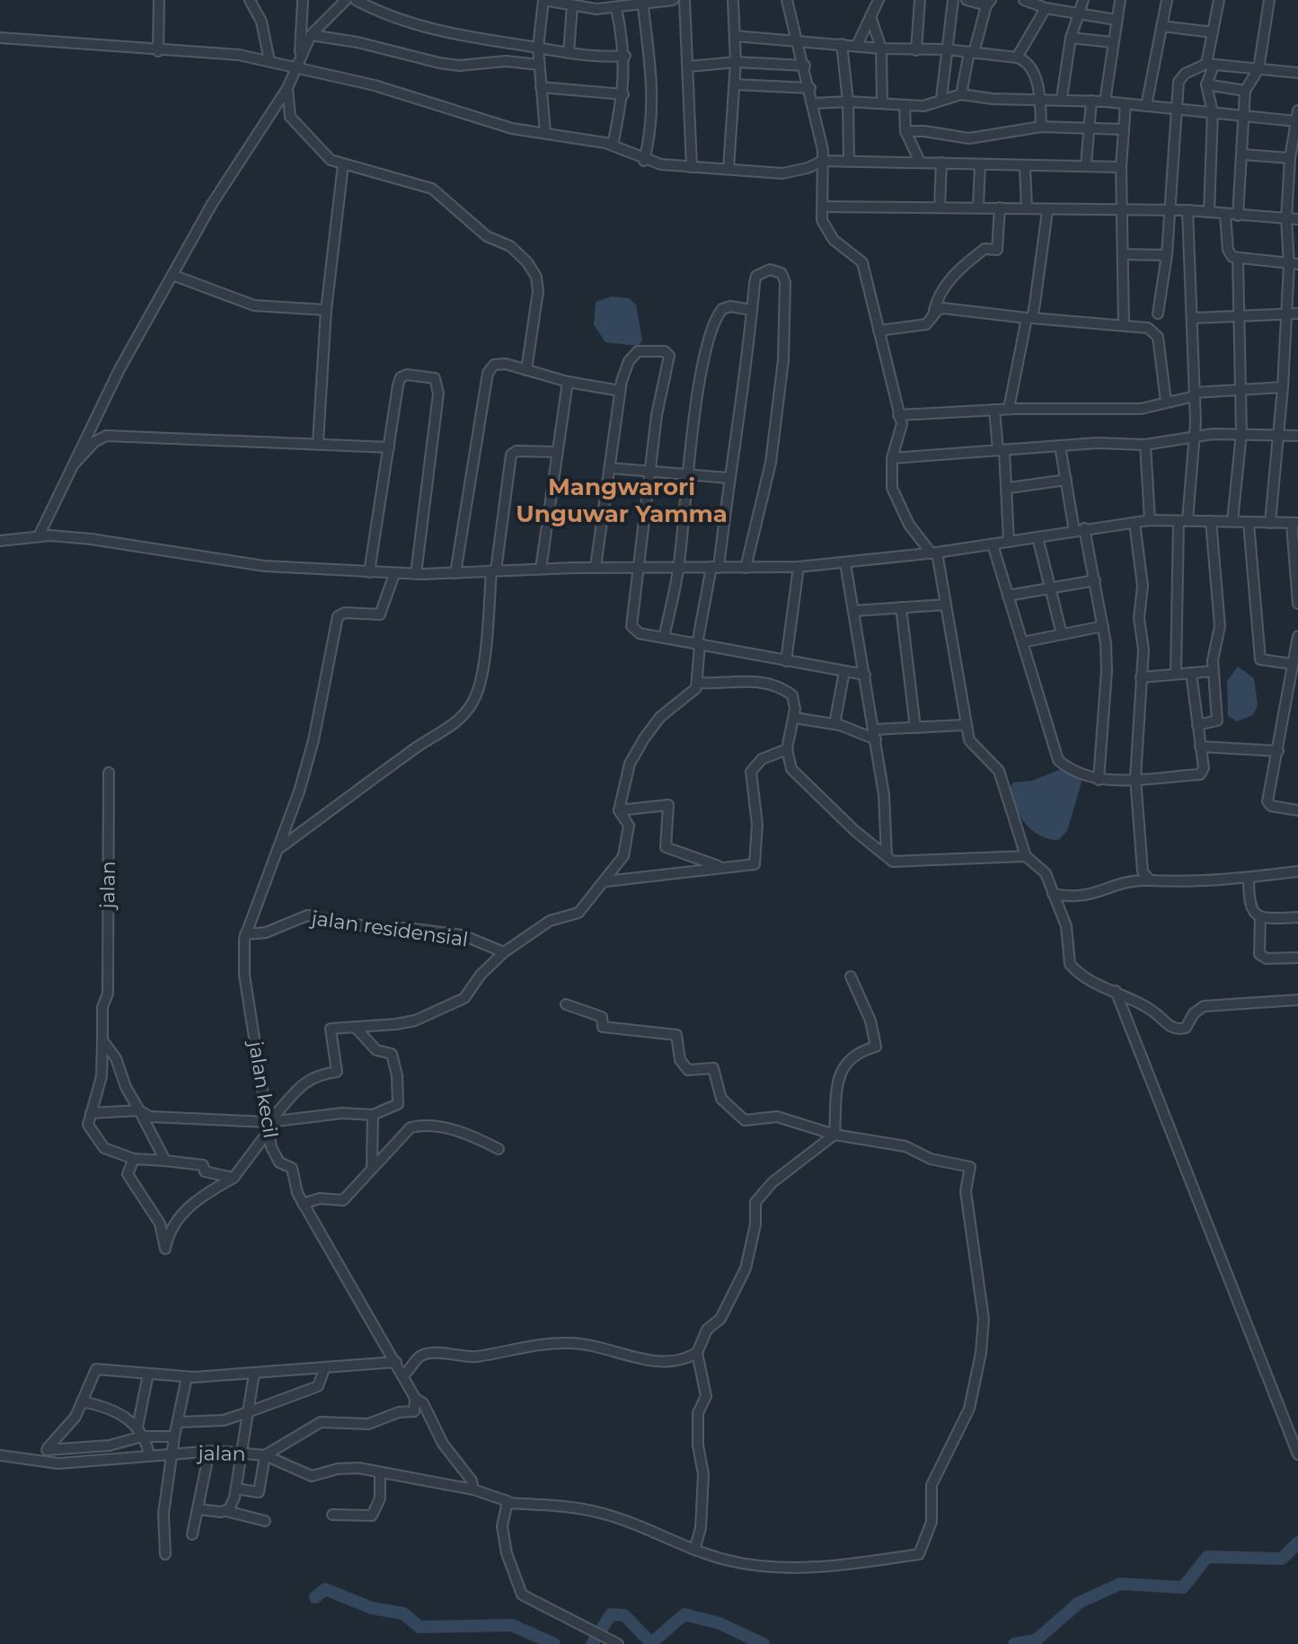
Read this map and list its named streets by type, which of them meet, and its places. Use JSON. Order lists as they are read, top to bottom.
{
  "streets": {
    "street": ["jalan", "jalan residensial", "jalan kecil"]
  },
  "crossings": [
    ["jalan", "jalan kecil"],
    ["jalan residensial", "jalan kecil"]
  ],
  "districts": ["Mangwarori Unguwar Yamma"]
}
